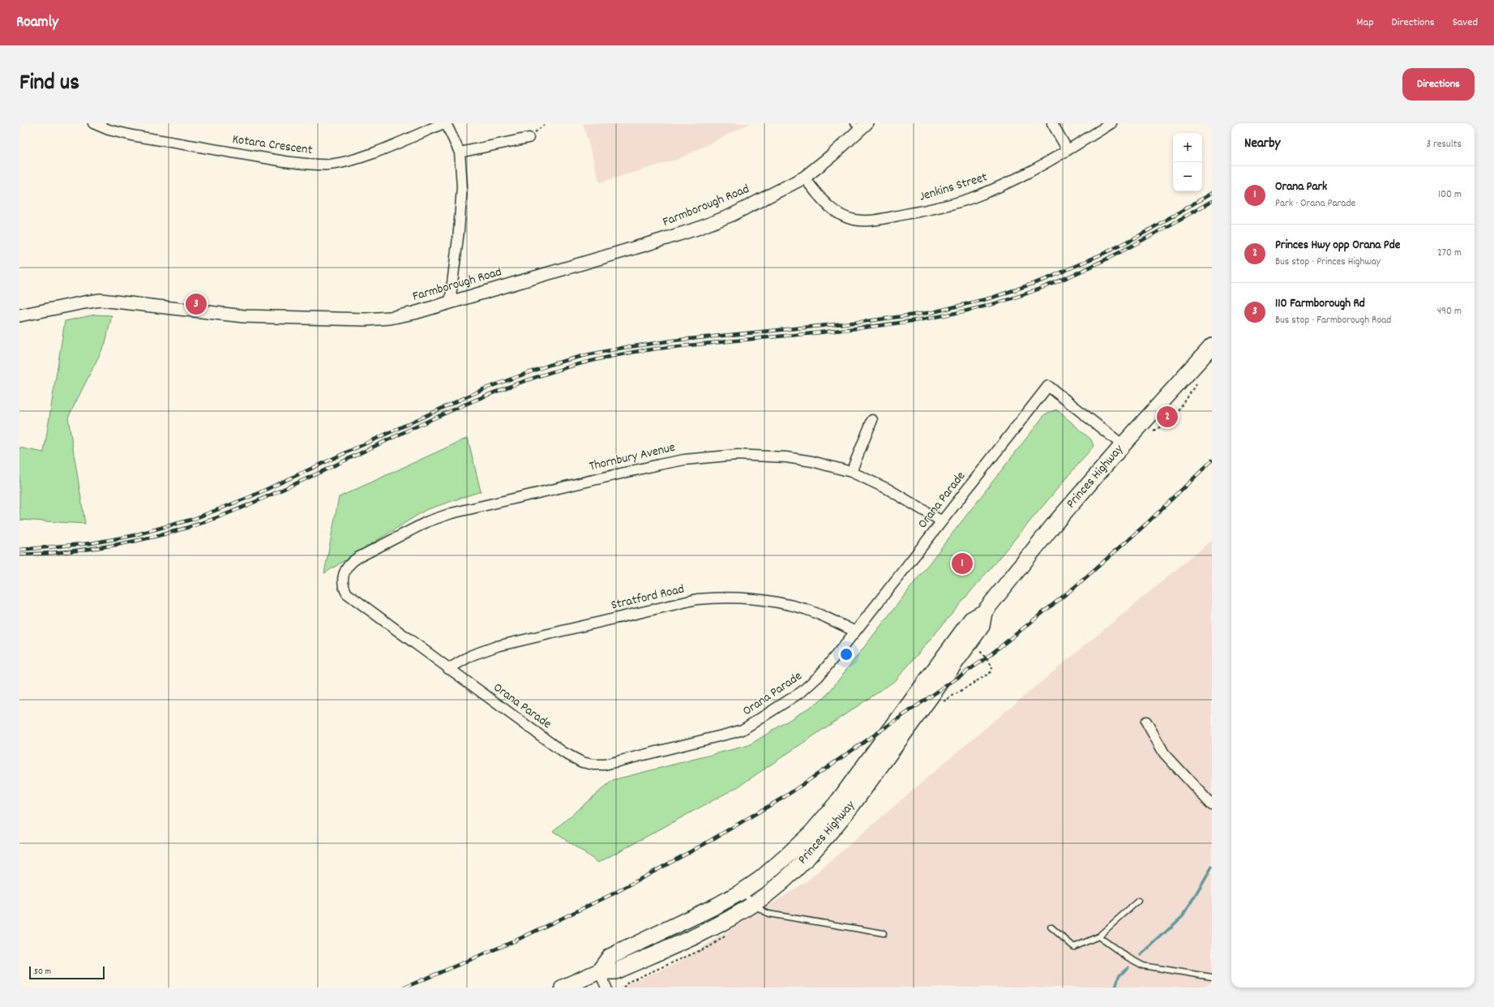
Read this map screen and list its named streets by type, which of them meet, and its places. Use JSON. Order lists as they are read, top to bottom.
{
  "streets": {
    "main road": ["Princes Highway"],
    "street": [
      "Kotara Crescent",
      "Jenkins Street",
      "Farmborough Road",
      "Thornbury Avenue",
      "Orana Parade",
      "Stratford Road"
    ]
  },
  "crossings": [
    ["Jenkins Street", "Farmborough Road"],
    ["Thornbury Avenue", "Orana Parade"],
    ["Princes Highway", "Orana Parade"],
    ["Orana Parade", "Stratford Road"]
  ],
  "scale_bar": "50 m",
  "page": {
    "header": "Roamly",
    "nav": ["Map", "Directions", "Saved"],
    "title": "Find us",
    "buttons": "Directions",
    "heading": ["Nearby", "3 results"],
    "map_buttons": ["+", "−"],
    "list": [
      {
        "mark": "1",
        "name": "Orana Park",
        "note": "Park · Orana Parade",
        "value": "100 m"
      },
      {
        "mark": "2",
        "name": "Princes Hwy opp Orana Pde",
        "note": "Bus stop · Princes Highway",
        "value": "270 m"
      },
      {
        "mark": "3",
        "name": "110 Farmborough Rd",
        "note": "Bus stop · Farmborough Road",
        "value": "490 m"
      }
    ],
    "pins": ["3", "2", "1"],
    "scale": "50 m"
  }
}
